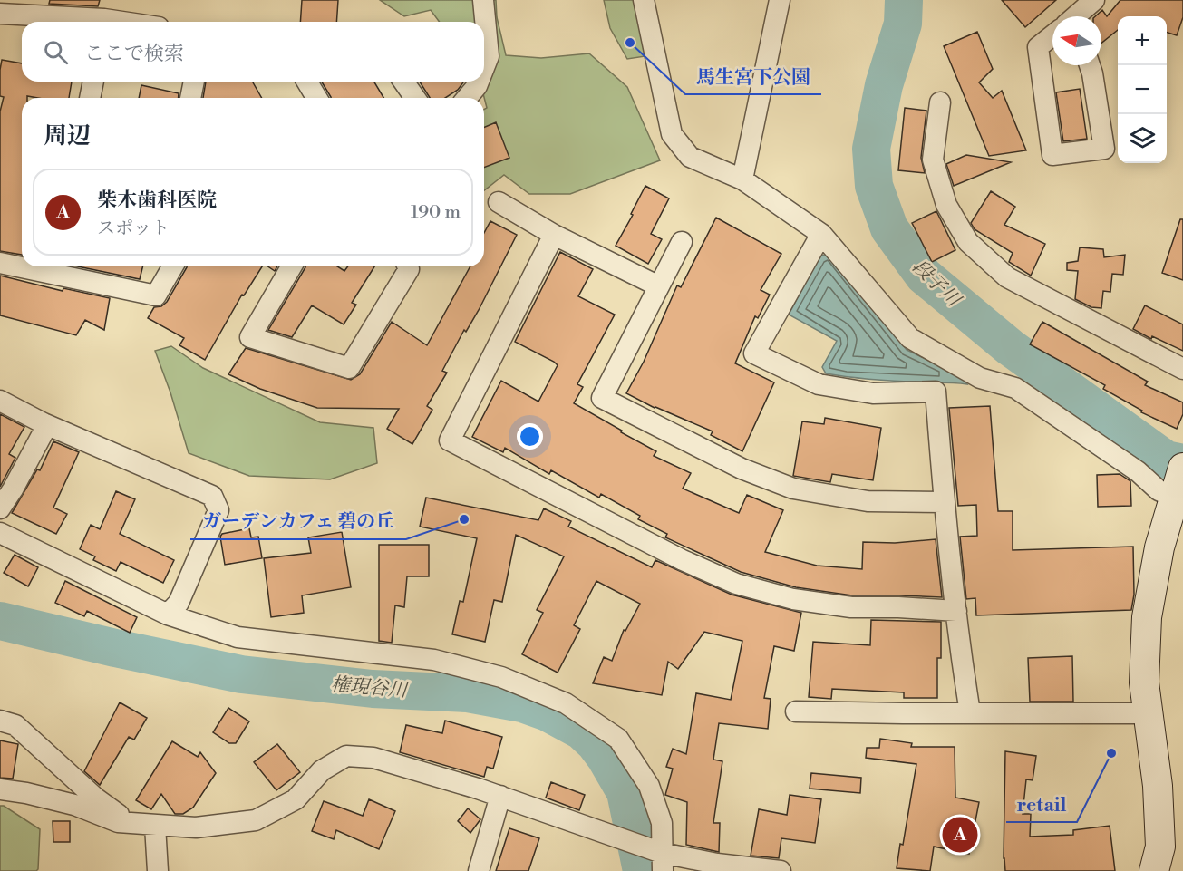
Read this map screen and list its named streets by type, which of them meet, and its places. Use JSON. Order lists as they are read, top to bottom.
{
  "water": ["段子川", "権現谷川"],
  "places": ["馬生宮下公園", "ガーデンカフェ 碧の丘", "retail"],
  "north": "left",
  "page": {
    "map_buttons": ["+", "−"],
    "search": "ここで検索",
    "heading": "周辺",
    "list": [
      {
        "mark": "A",
        "name": "柴木歯科医院",
        "note": "スポット",
        "value": "190 m"
      }
    ],
    "pins": "A"
  }
}
